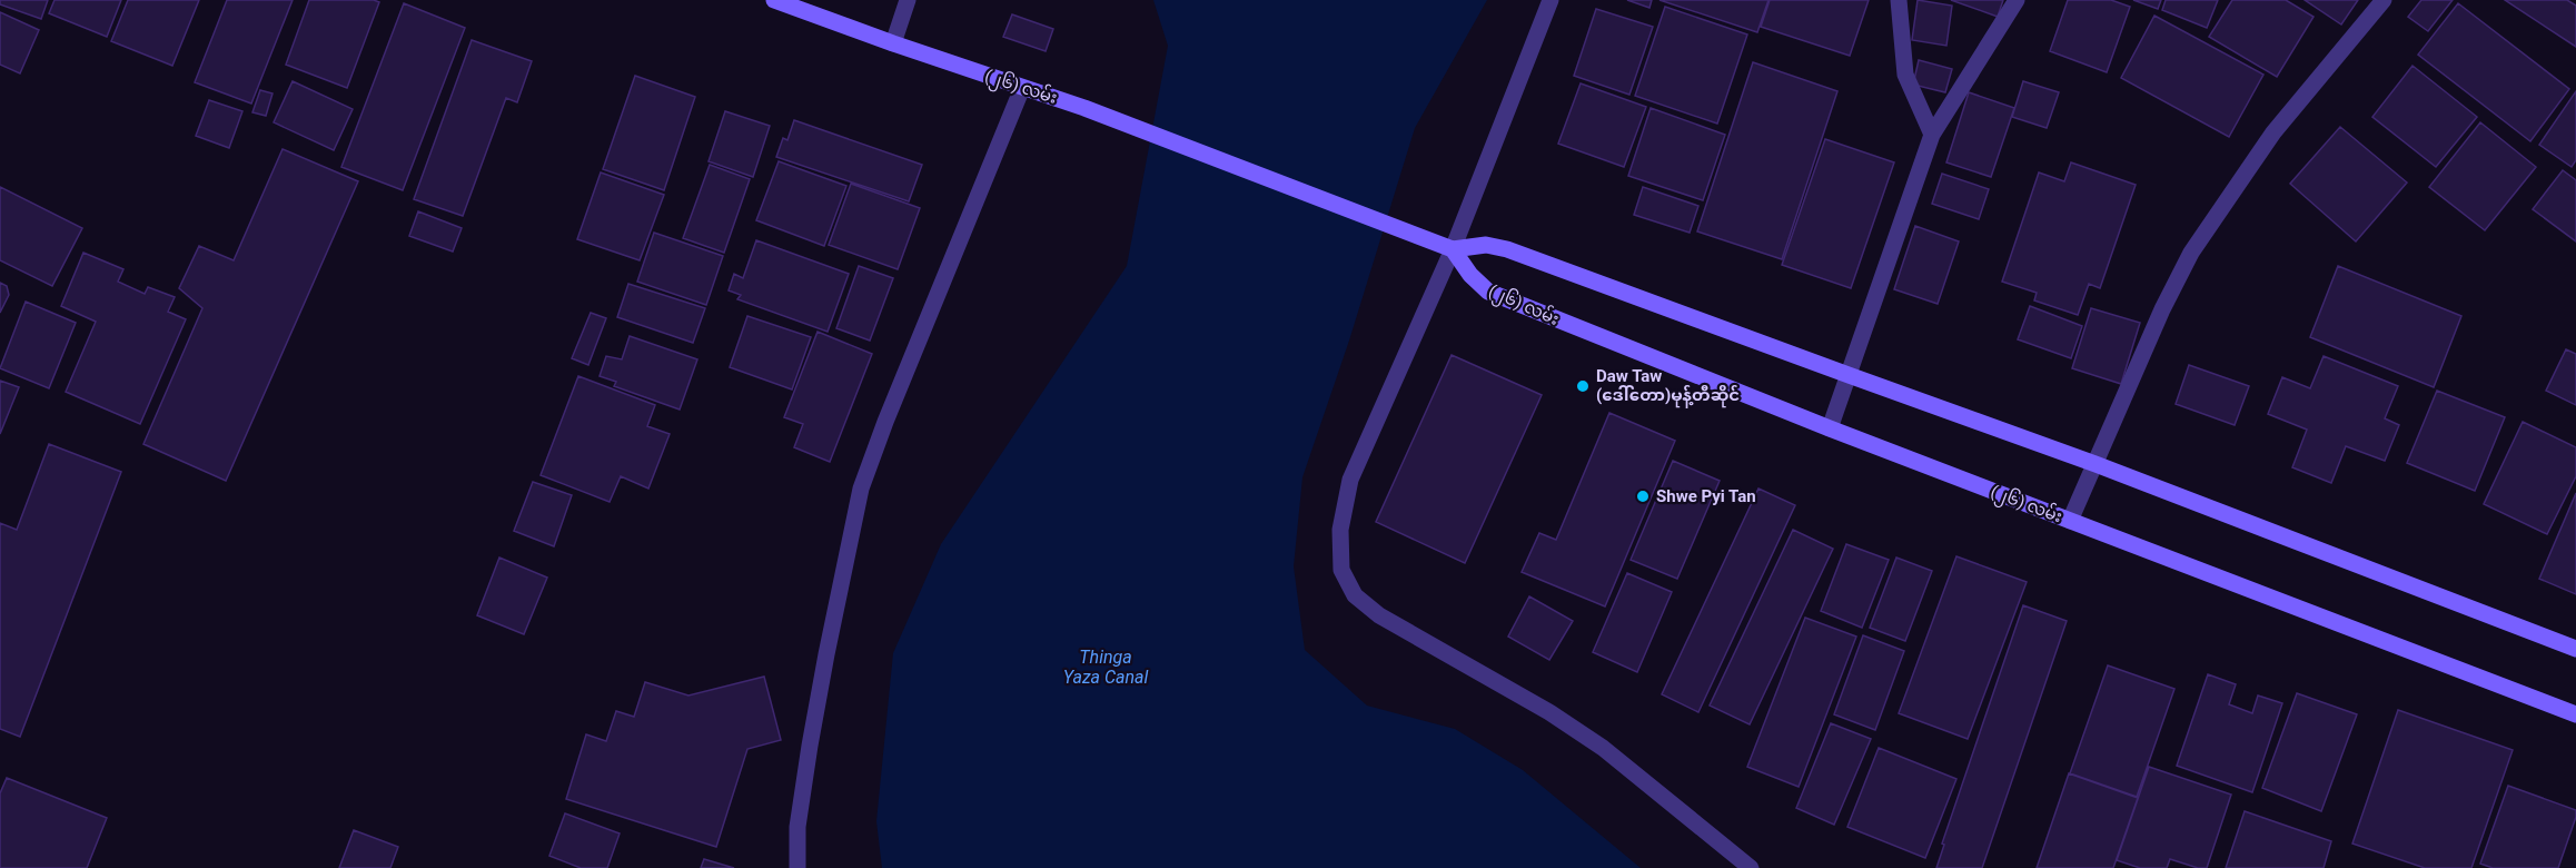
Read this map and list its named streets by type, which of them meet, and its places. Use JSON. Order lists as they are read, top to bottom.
{
  "streets": {
    "main road": ["(၂၆) လမ်း"]
  },
  "water": ["Thinga Yaza Canal"],
  "places": ["Daw Taw (ဒေါ်တော)မုန့်တီဆိုင်", "Shwe Pyi Tan"]
}
